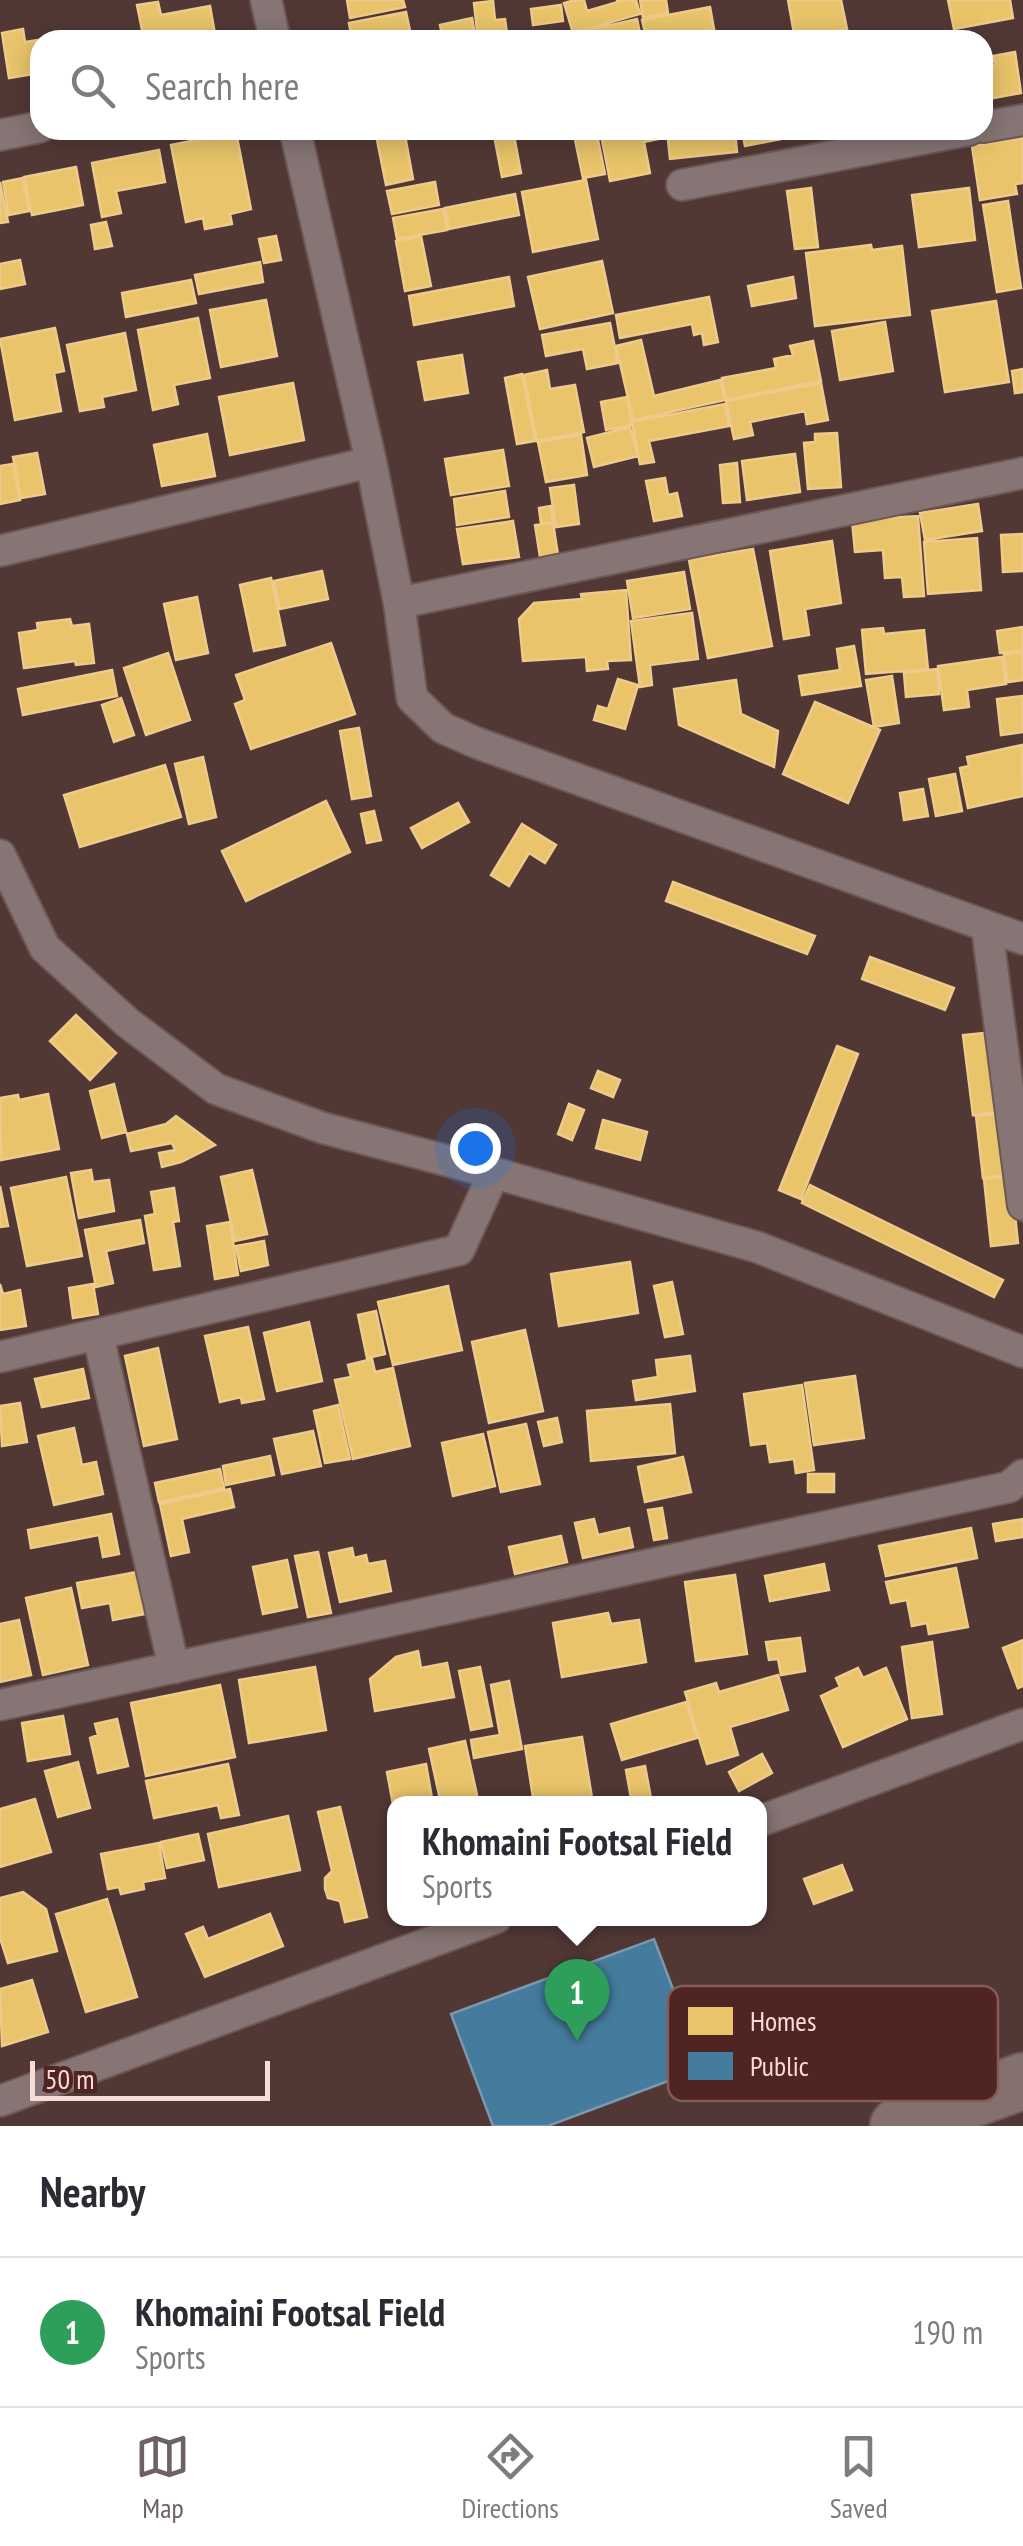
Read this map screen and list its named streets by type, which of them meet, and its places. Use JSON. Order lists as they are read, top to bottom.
{
  "legend": ["Homes", "Public"],
  "scale_bar": "50 m",
  "page": {
    "search": "Search here",
    "popup": ["Khomaini Footsal Field", "Sports"],
    "pins": "1",
    "scale": "50 m",
    "heading": "Nearby",
    "list": [
      {
        "mark": "1",
        "name": "Khomaini Footsal Field",
        "note": "Sports",
        "value": "190 m"
      }
    ],
    "nav": ["Map", "Directions", "Saved"]
  }
}
